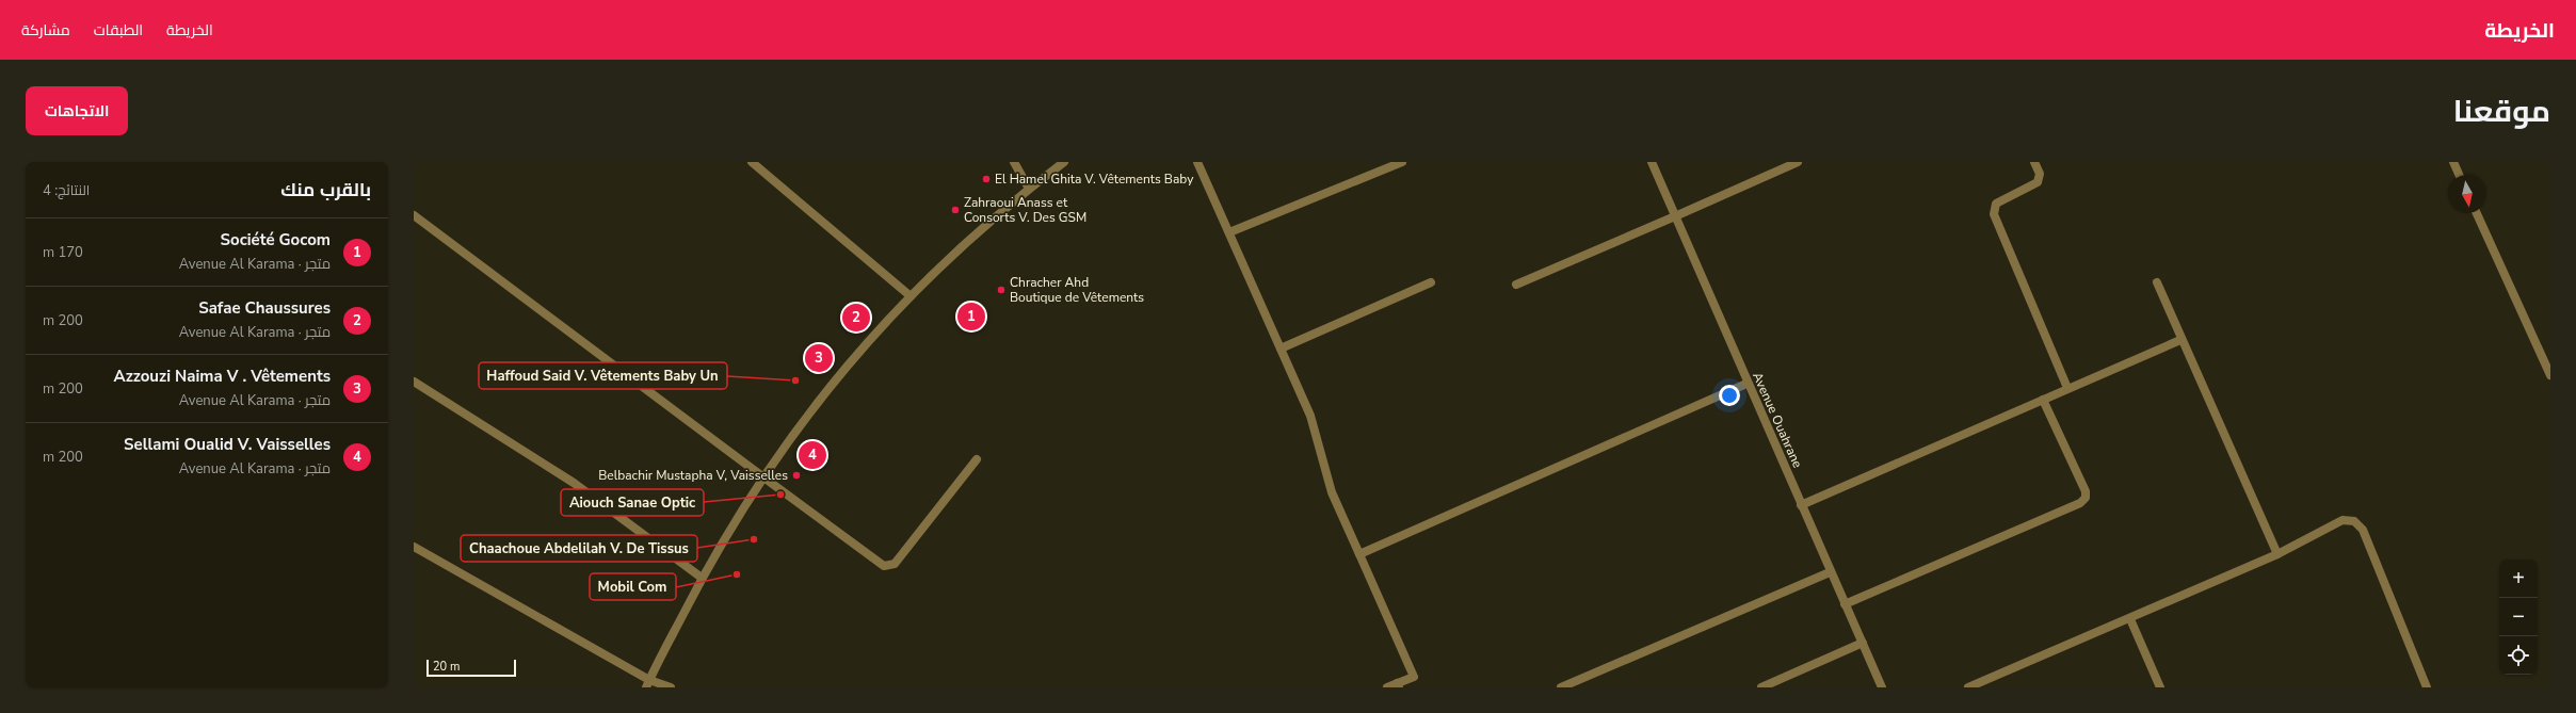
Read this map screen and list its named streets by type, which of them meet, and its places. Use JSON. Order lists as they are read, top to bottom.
{
  "streets": {
    "street": ["Avenue Ouahrane"]
  },
  "places": [
    "El Hamel Ghita V. Vêtements Baby",
    "Zahraoui Anass et Consorts V. Des GSM",
    "Chracher Ahd Boutique de Vêtements",
    "Haffoud Said V. Vêtements Baby Un",
    "Belbachir Mustapha V, Vaisselles",
    "Aiouch Sanae Optic",
    "Chaachoue Abdelilah V. De Tissus",
    "Mobil Com"
  ],
  "scale_bar": "20 m",
  "north": "bottom",
  "page": {
    "header": "الخريطة",
    "nav": ["الخريطة", "الطبقات", "مشاركة"],
    "title": "موقعنا",
    "buttons": "الاتجاهات",
    "heading": ["بالقرب منك", "النتائج: 4"],
    "list": [
      {
        "mark": "1",
        "name": "Société Gocom",
        "note": "متجر · Avenue Al Karama",
        "value": "170 m"
      },
      {
        "mark": "2",
        "name": "Safae Chaussures",
        "note": "متجر · Avenue Al Karama",
        "value": "200 m"
      },
      {
        "mark": "3",
        "name": "Azzouzi Naima V . Vêtements",
        "note": "متجر · Avenue Al Karama",
        "value": "200 m"
      },
      {
        "mark": "4",
        "name": "Sellami Oualid V. Vaisselles",
        "note": "متجر · Avenue Al Karama",
        "value": "200 m"
      }
    ],
    "pins": [
      "1",
      "2",
      "3",
      "4"
    ],
    "map_buttons": ["+", "−"],
    "scale": "20 m"
  }
}
